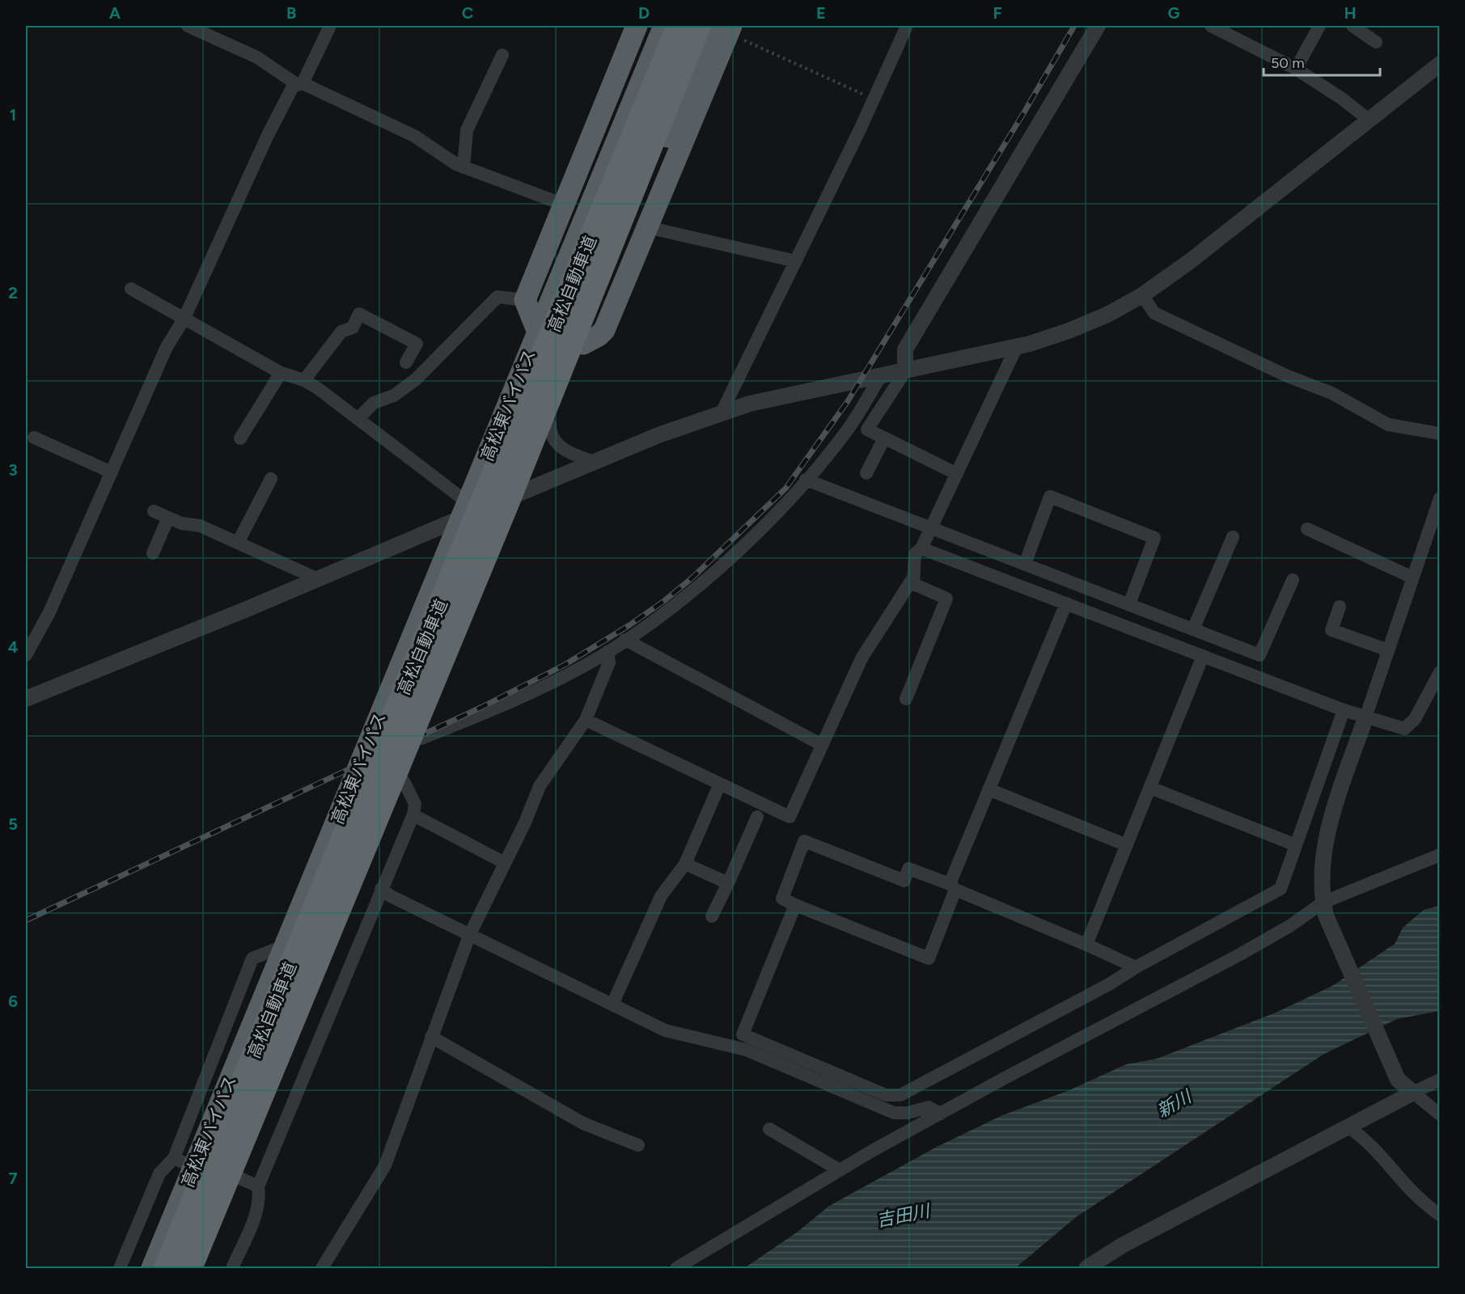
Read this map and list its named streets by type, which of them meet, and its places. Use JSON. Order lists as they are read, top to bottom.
{
  "streets": {
    "highway": ["高松自動車道", "高松東バイパス"]
  },
  "water": ["新川", "吉田川"],
  "scale_bar": "50 m",
  "grid": {
    "columns": [
      "A",
      "B",
      "C",
      "D",
      "E",
      "F",
      "G",
      "H"
    ],
    "rows": [
      "1",
      "2",
      "3",
      "4",
      "5",
      "6",
      "7"
    ]
  }
}
